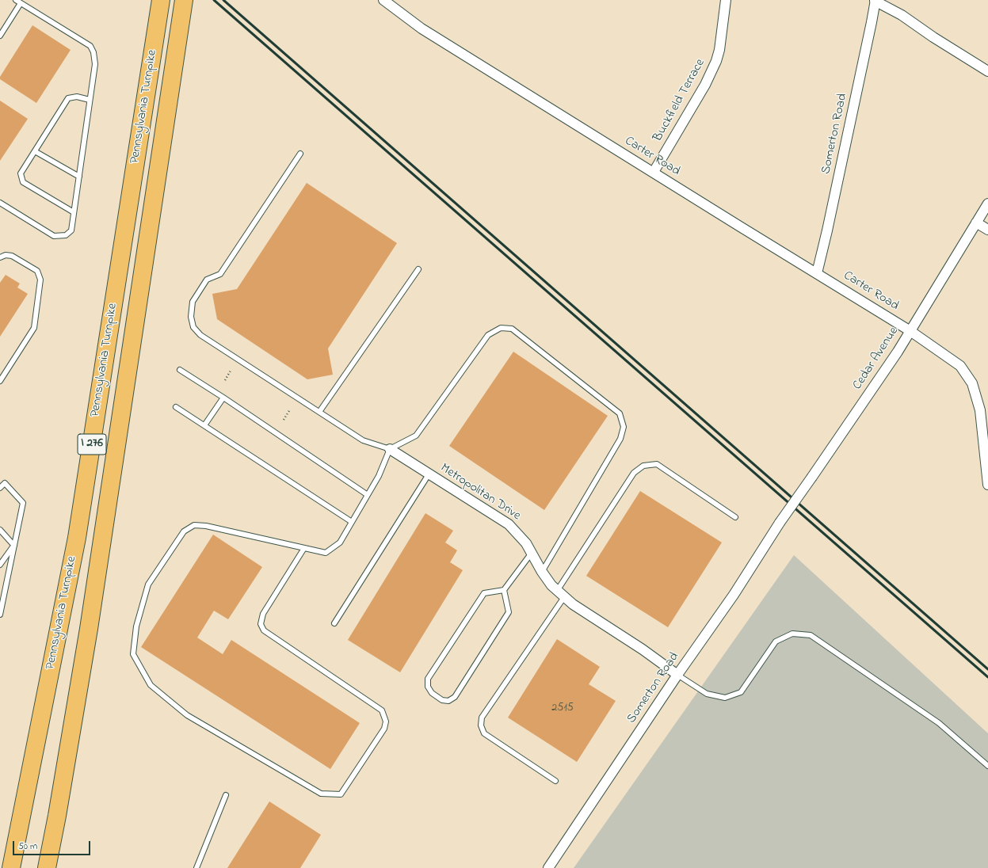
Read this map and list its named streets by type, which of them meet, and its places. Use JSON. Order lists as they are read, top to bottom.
{
  "streets": {
    "highway": ["Pennsylvania Turnpike", "I 276"],
    "street": [
      "Buckfield Terrace",
      "Somerton Road",
      "Carter Road",
      "Cedar Avenue",
      "Metropolitan Drive"
    ]
  },
  "crossings": [
    ["Buckfield Terrace", "Carter Road"],
    ["Somerton Road", "Carter Road"],
    ["Somerton Road", "Cedar Avenue"],
    ["Somerton Road", "Metropolitan Drive"],
    ["Carter Road", "Cedar Avenue"]
  ],
  "house_numbers": ["2515"],
  "scale_bar": "50 m"
}
